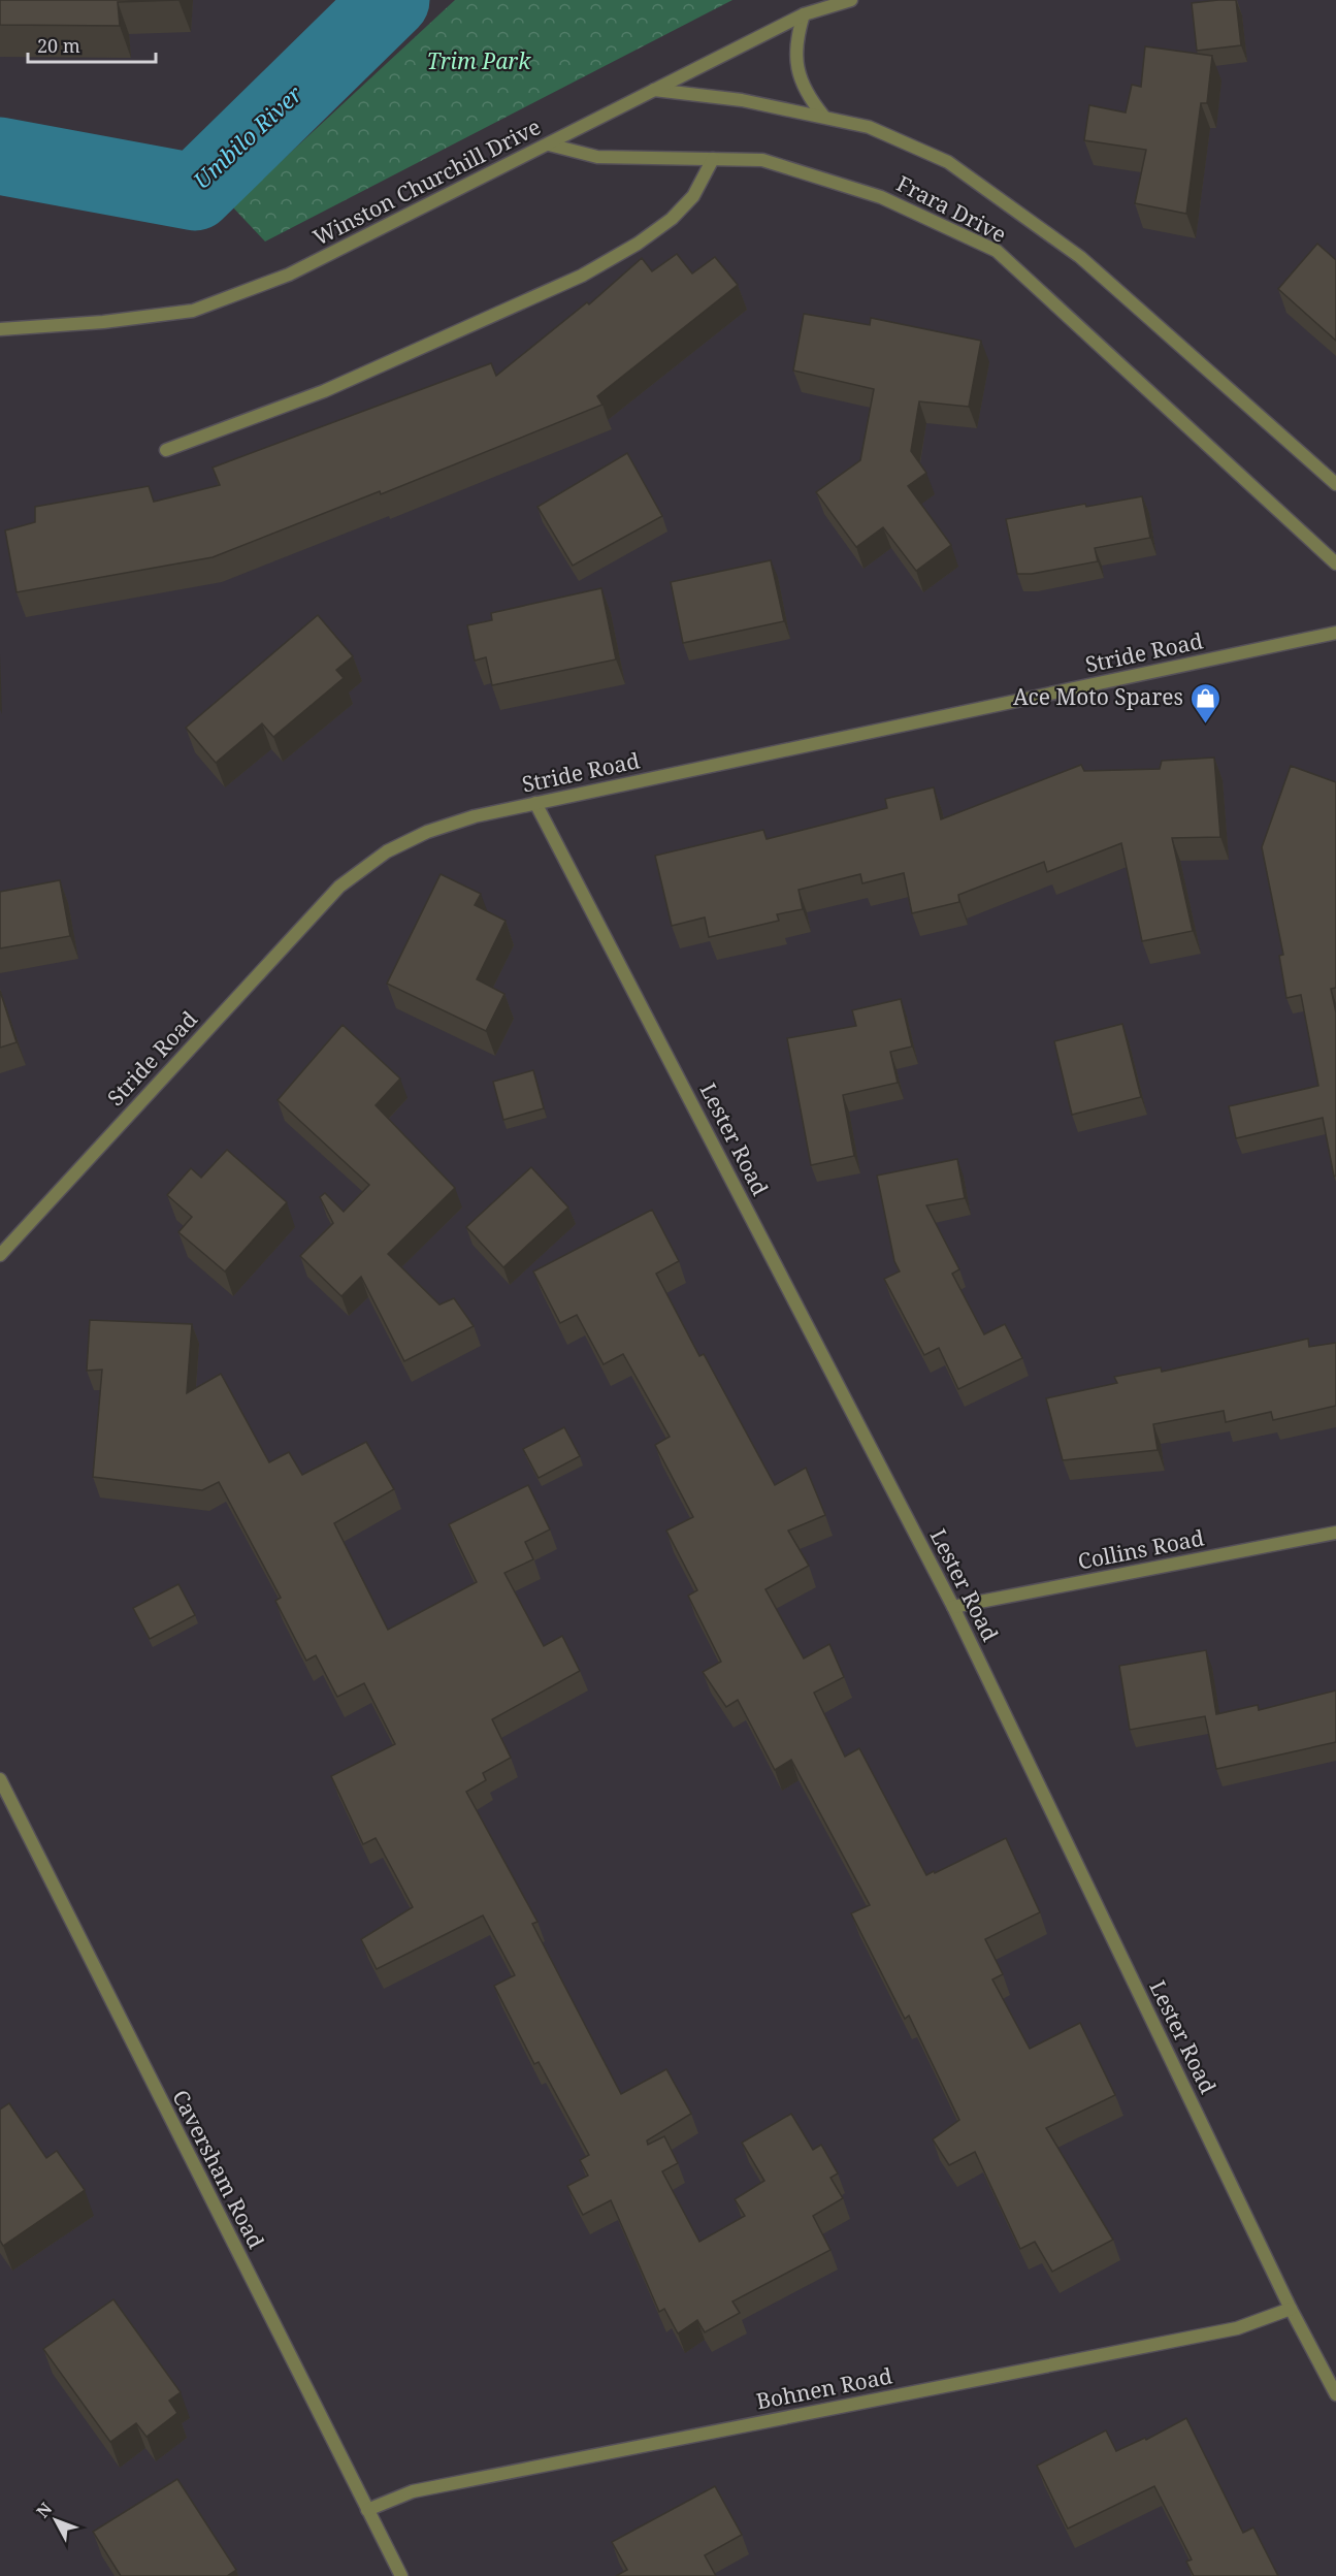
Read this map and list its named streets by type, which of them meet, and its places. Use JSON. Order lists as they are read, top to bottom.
{
  "streets": {
    "street": [
      "Winston Churchill Drive",
      "Frara Drive",
      "Stride Road",
      "Lester Road",
      "Collins Road",
      "Caversham Road",
      "Bohnen Road"
    ]
  },
  "crossings": [
    ["Winston Churchill Drive", "Frara Drive"],
    ["Stride Road", "Lester Road"],
    ["Lester Road", "Collins Road"],
    ["Lester Road", "Bohnen Road"],
    ["Caversham Road", "Bohnen Road"]
  ],
  "water": ["Umbilo River"],
  "parks": ["Trim Park"],
  "places": {
    "shop": ["Ace Moto Spares"]
  },
  "scale_bar": "20 m",
  "north": "top left"
}
